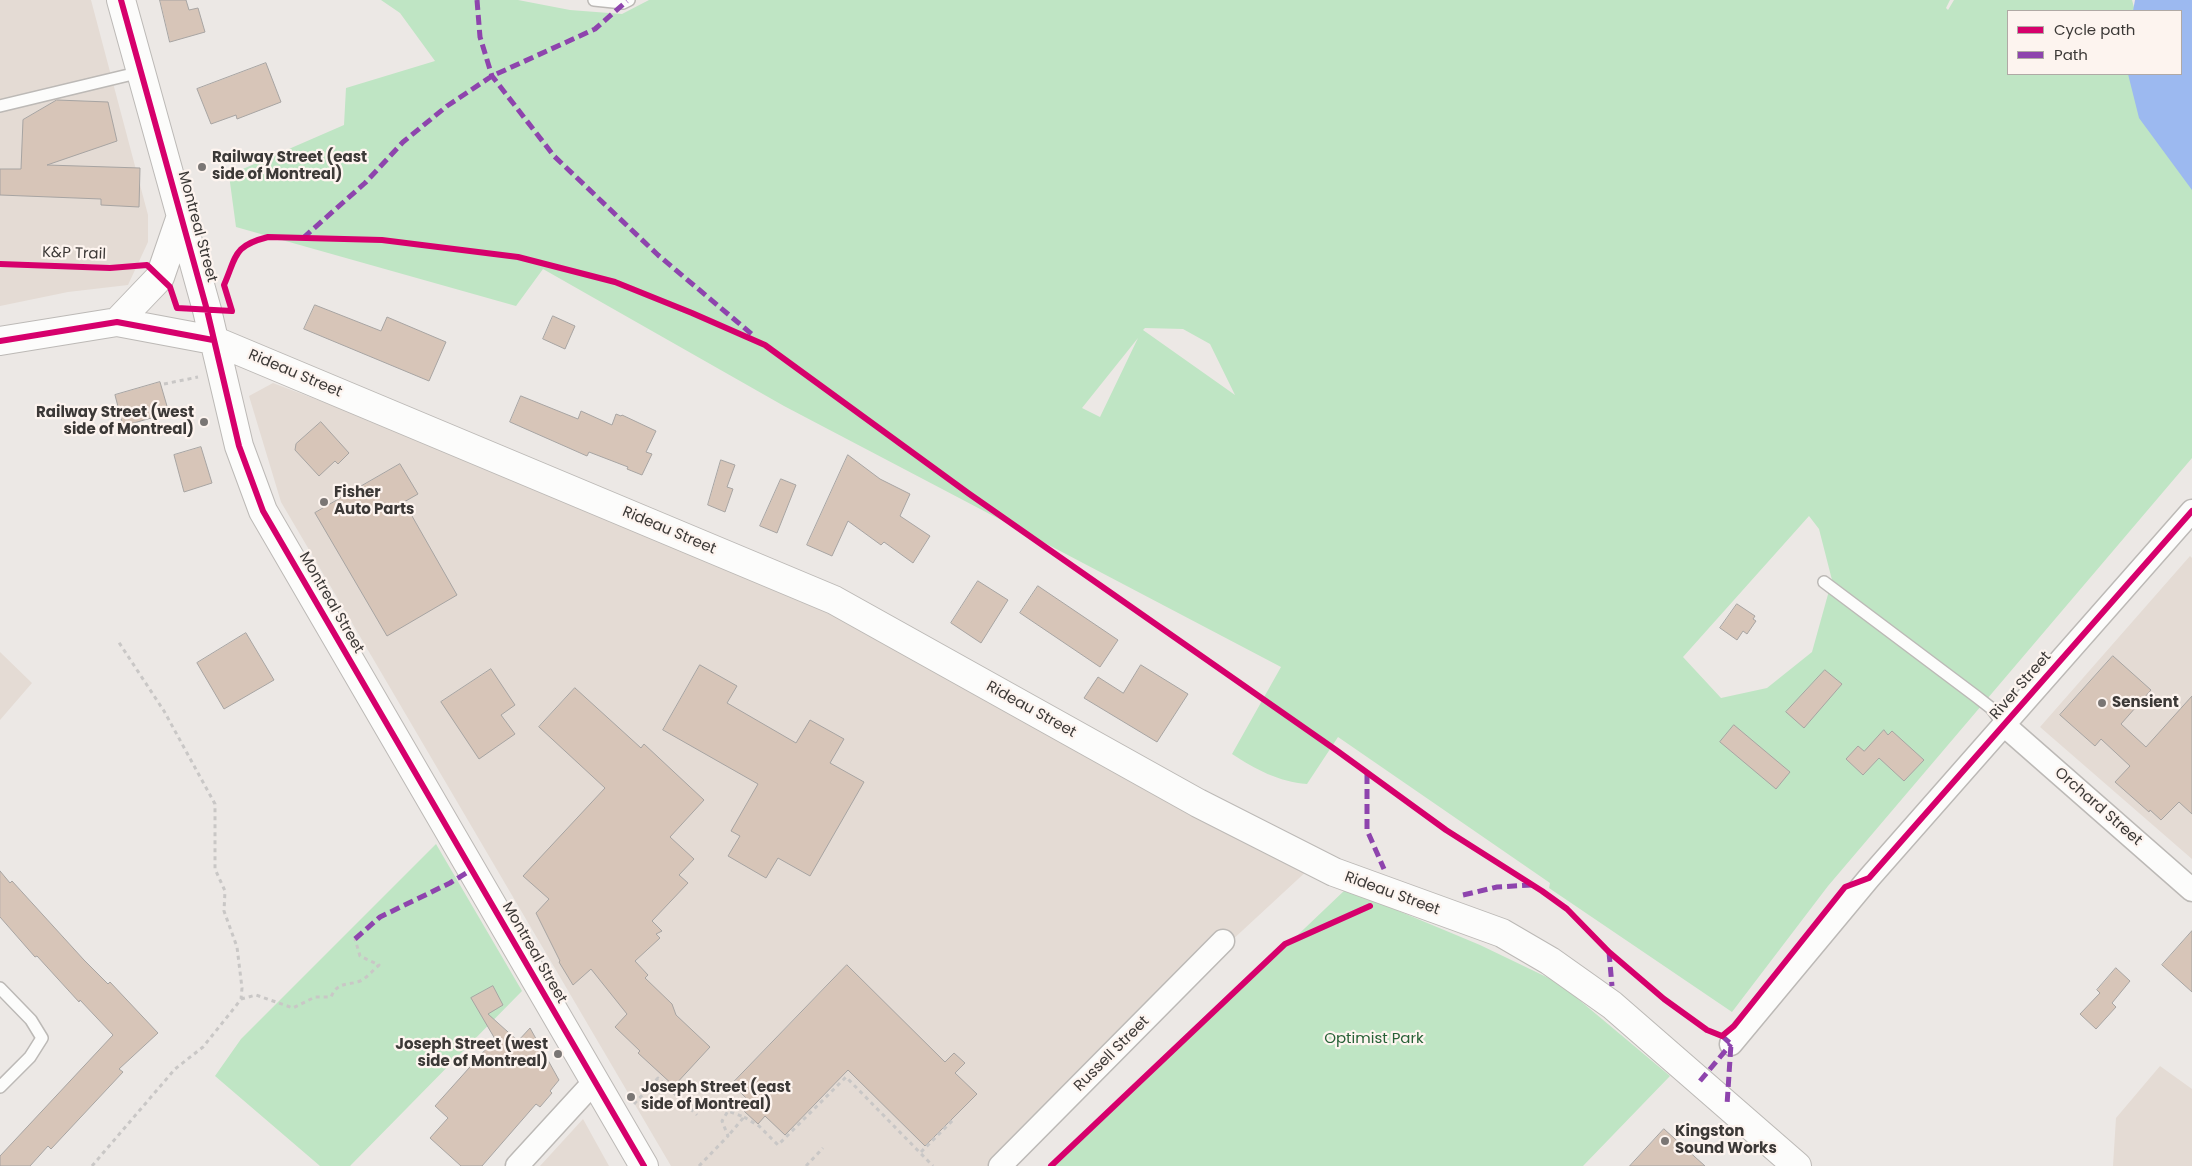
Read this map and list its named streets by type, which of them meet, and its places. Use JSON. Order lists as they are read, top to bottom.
{
  "streets": {
    "street": [
      "Montreal Street",
      "Rideau Street",
      "River Street",
      "Orchard Street",
      "Russell Street"
    ],
    "cycle path": ["K&P Trail"]
  },
  "crossings": [
    ["Montreal Street", "Rideau Street"],
    ["River Street", "Orchard Street"]
  ],
  "parks": ["Optimist Park"],
  "places": [
    "Railway Street (east side of Montreal)",
    "Railway Street (west side of Montreal)",
    "Fisher Auto Parts",
    "Sensient",
    "Joseph Street (west side of Montreal)",
    "Joseph Street (east side of Montreal)",
    "Kingston Sound Works"
  ],
  "legend": ["Cycle path", "Path"]
}
